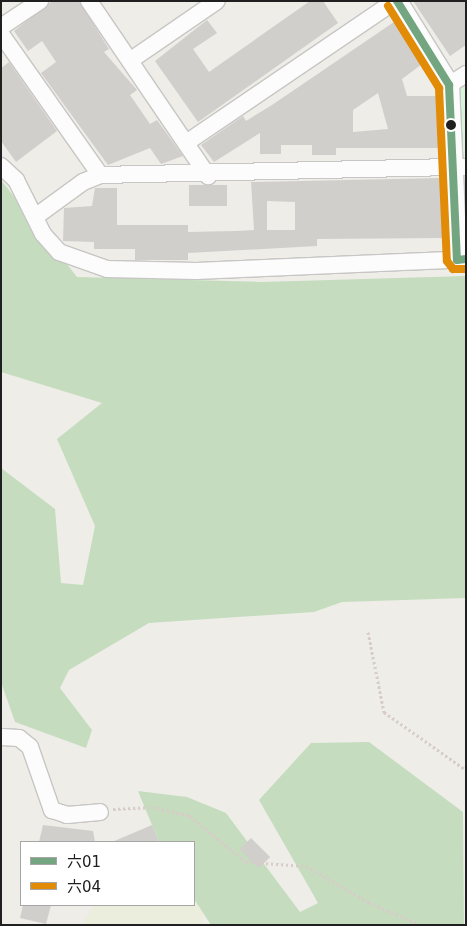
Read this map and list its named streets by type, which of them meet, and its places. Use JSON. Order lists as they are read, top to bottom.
{
  "lines": ["transit line 六01", "transit line 六04"],
  "legend": ["六01", "六04"]
}
